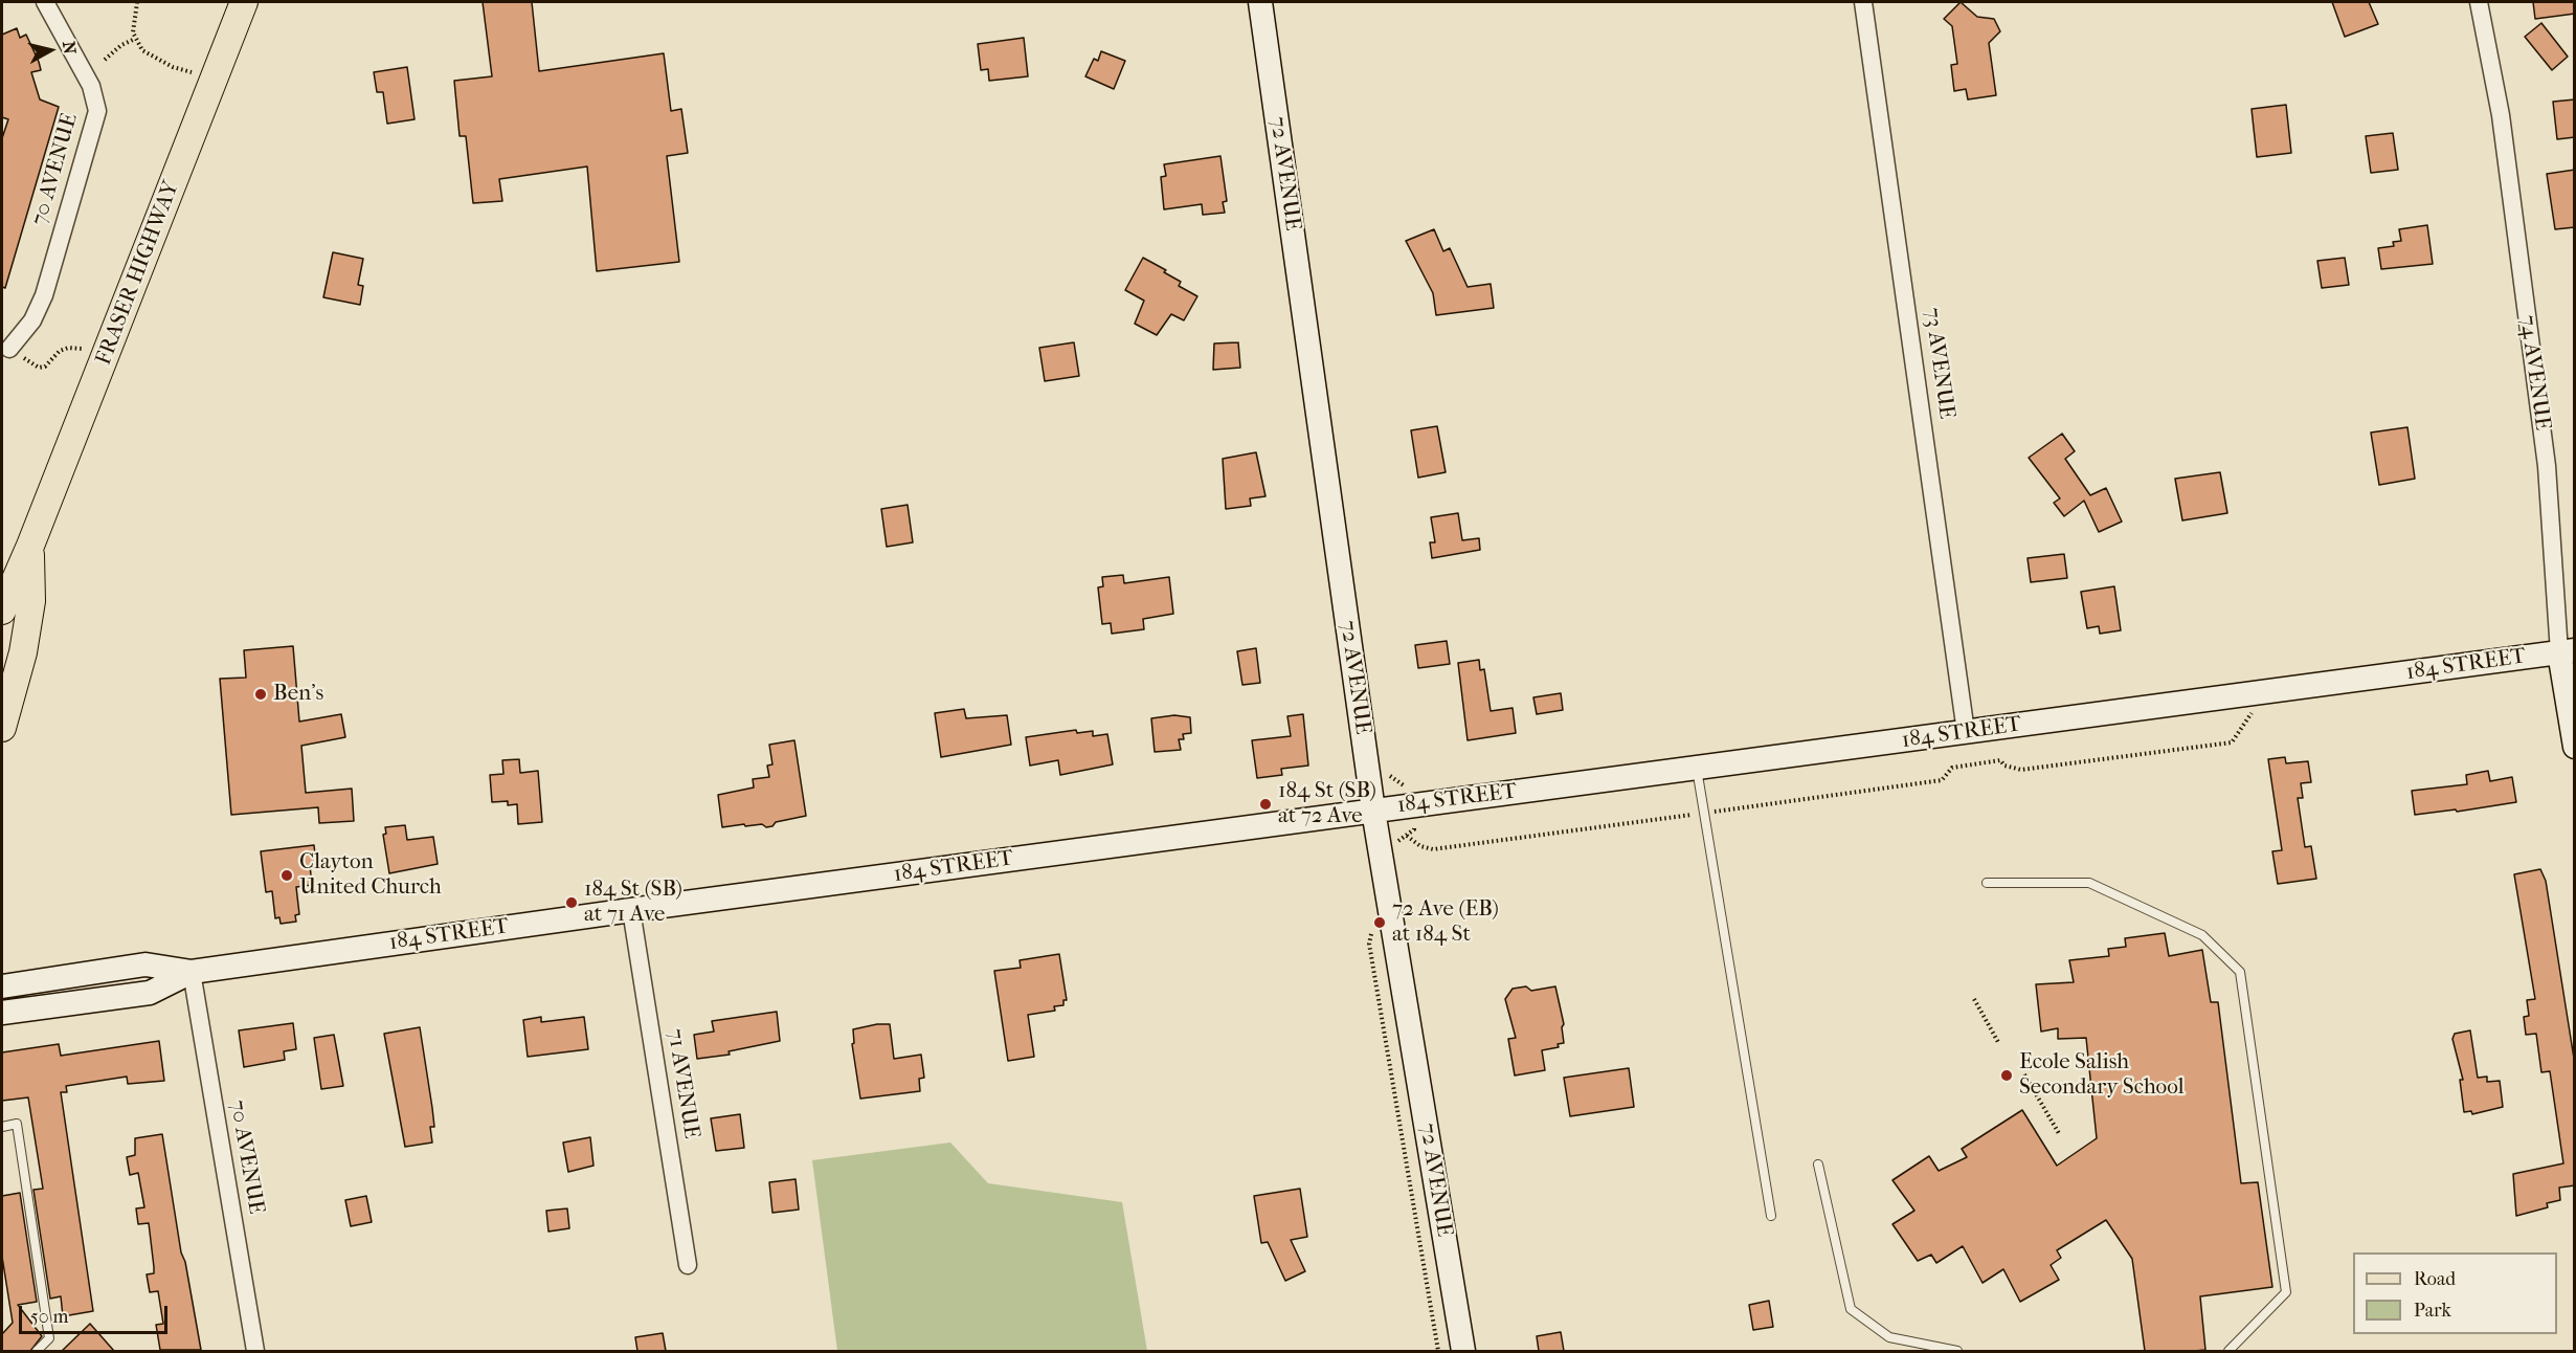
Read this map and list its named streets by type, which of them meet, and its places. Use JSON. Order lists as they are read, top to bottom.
{
  "streets": {
    "main road": [
      "72 AVENUE",
      "FRASER HIGHWAY",
      "74 AVENUE",
      "184 STREET"
    ],
    "street": ["70 AVENUE", "73 AVENUE", "71 AVENUE"]
  },
  "crossings": [
    ["70 AVENUE", "184 STREET"],
    ["72 AVENUE", "184 STREET"],
    ["73 AVENUE", "184 STREET"],
    ["74 AVENUE", "184 STREET"],
    ["184 STREET", "71 AVENUE"]
  ],
  "places": [
    "Ben's",
    "184 St (SB) at 72 Ave",
    "Clayton United Church",
    "184 St (SB) at 71 Ave",
    "72 Ave (EB) at 184 St",
    "Ecole Salish Secondary School"
  ],
  "legend": ["Road", "Park"],
  "scale_bar": "50 m",
  "north": "right"
}
